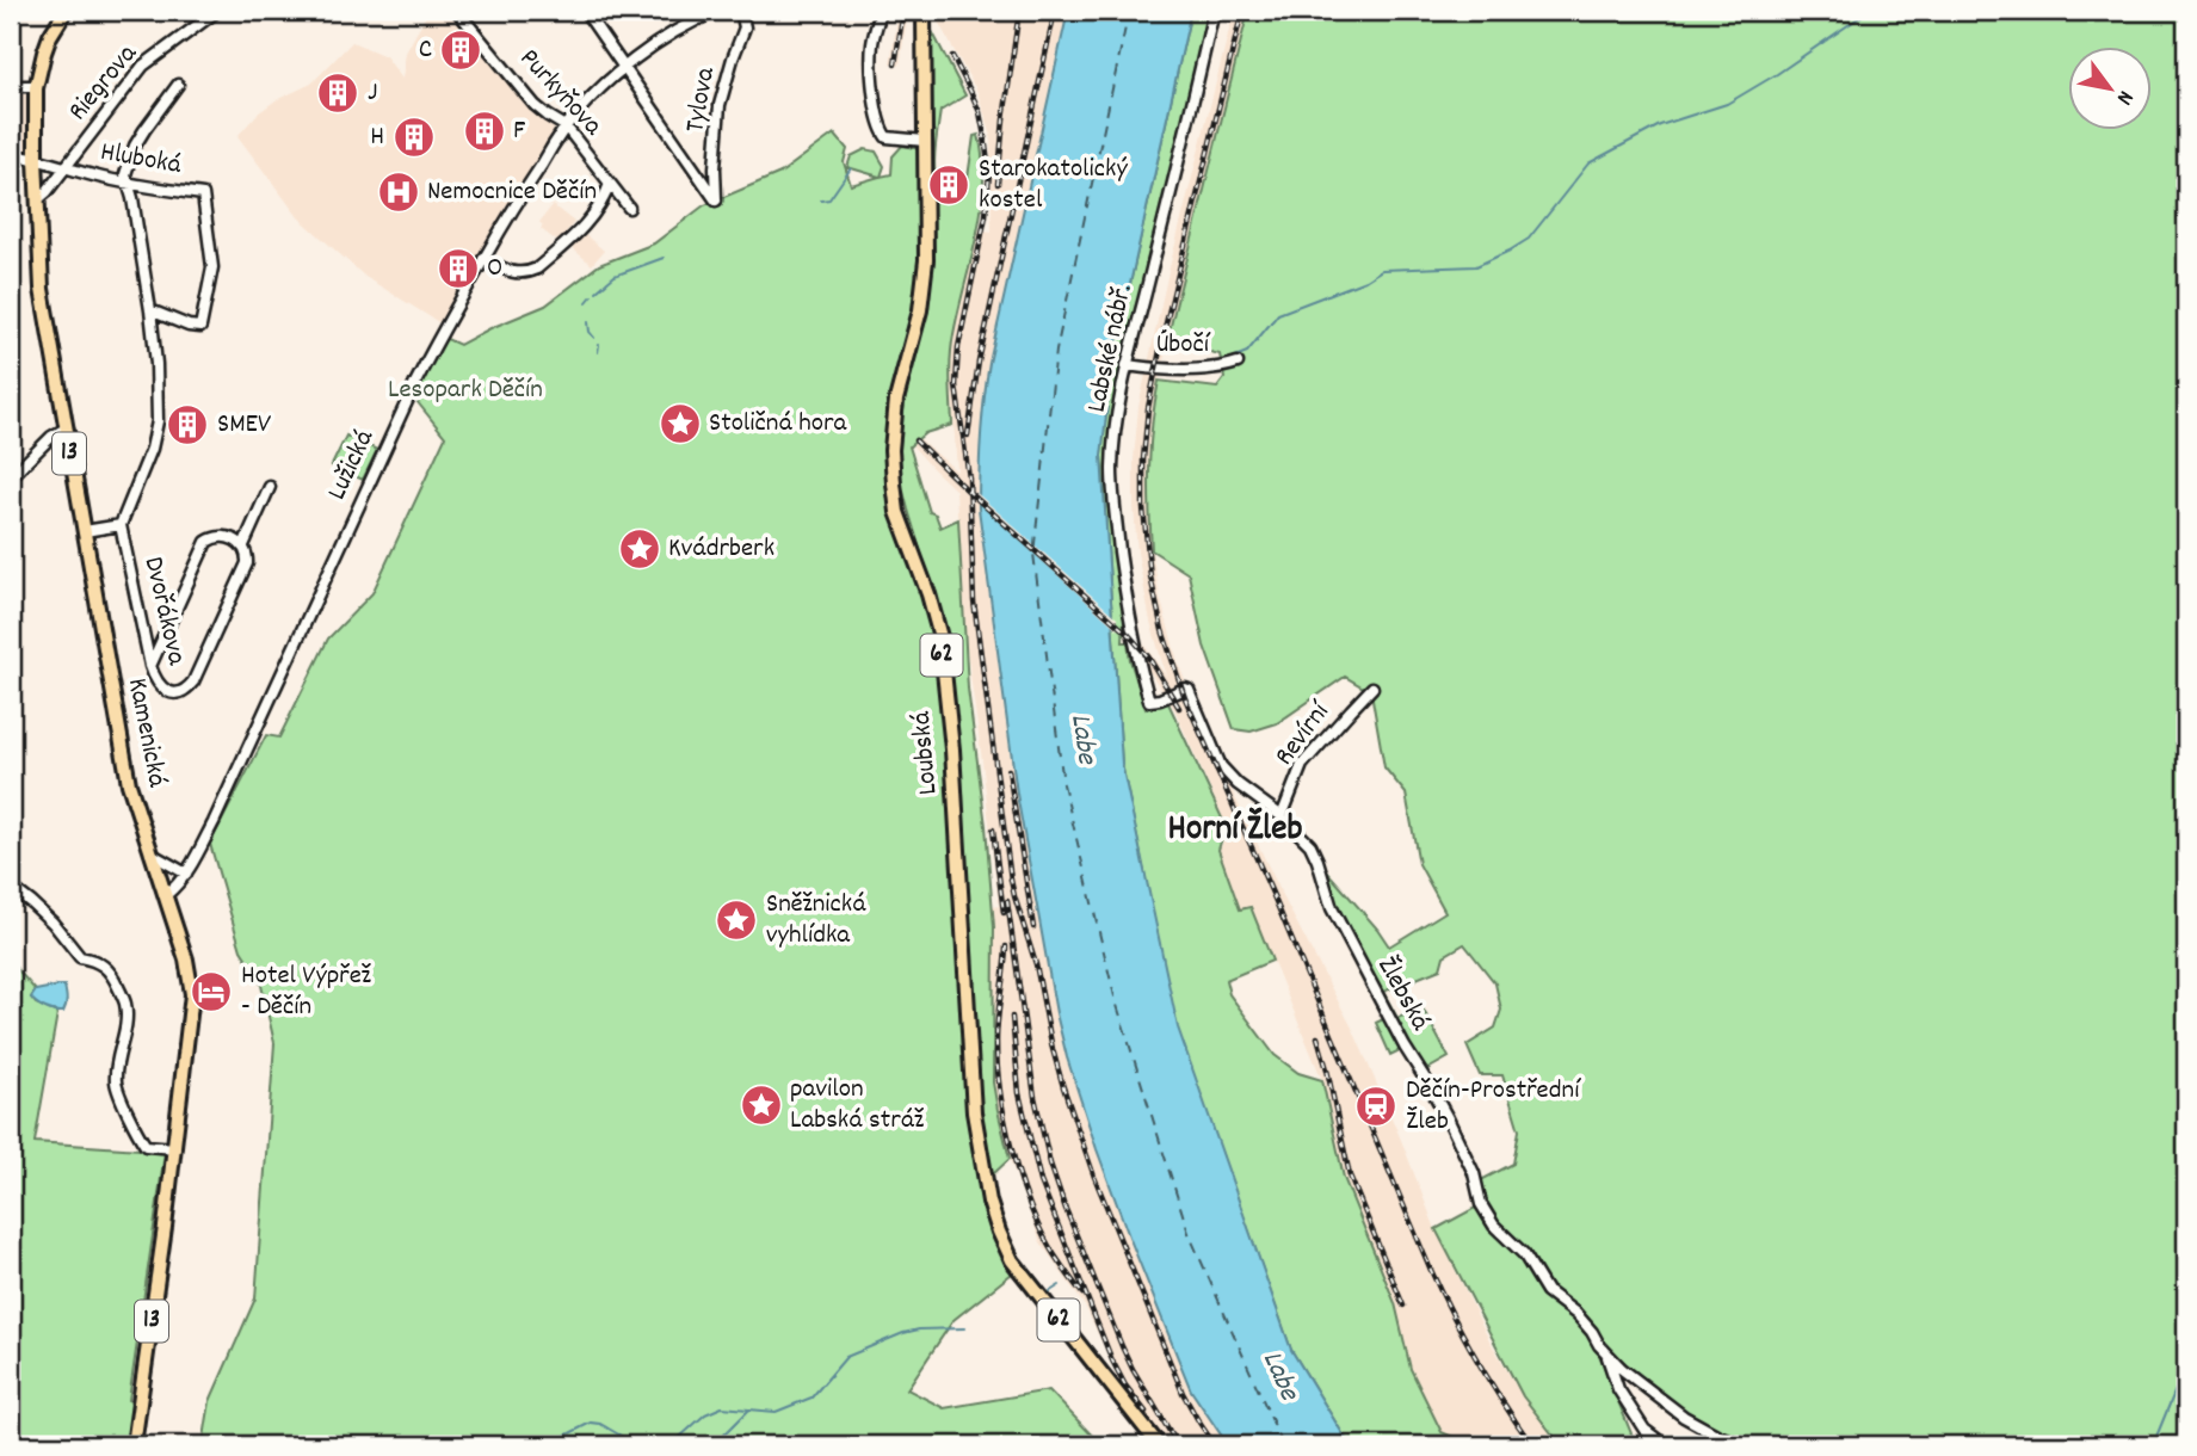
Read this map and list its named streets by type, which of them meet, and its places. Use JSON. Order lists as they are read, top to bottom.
{
  "streets": {
    "main road": [
      "13",
      "62",
      "Kamenická",
      "Loubská"
    ],
    "street": [
      "Riegrova",
      "Purkyňova",
      "Tylova",
      "Hluboká",
      "Úbočí",
      "Labské nábř.",
      "Lužická",
      "Dvořákova",
      "Revírní",
      "Žlebská"
    ]
  },
  "crossings": [
    ["Riegrova", "Hluboká"],
    ["Riegrova", "Kamenická"],
    ["Purkyňova", "Lužická"],
    ["Tylova", "Lužická"],
    ["Hluboká", "Dvořákova"],
    ["Hluboká", "Kamenická"],
    ["Úbočí", "Labské nábř."],
    ["Labské nábř.", "Žlebská"],
    ["Lužická", "Kamenická"],
    ["Dvořákova", "Kamenická"],
    ["Revírní", "Žlebská"]
  ],
  "districts": ["Horní Žleb"],
  "water": ["Labe"],
  "parks": ["Lesopark Děčín"],
  "places": {
    "building": [
      "C",
      "J",
      "F",
      "H",
      "Starokatolický kostel",
      "O",
      "SMEV"
    ],
    "hospital": ["Nemocnice Děčín"],
    "place": [
      "Stoličná hora",
      "Kvádrberk",
      "Sněžnická vyhlídka",
      "pavilon Labská stráž"
    ],
    "hotel": ["Hotel Výpřež - Děčín"],
    "station": ["Děčín-Prostřední Žleb"]
  },
  "north": "bottom right"
}
